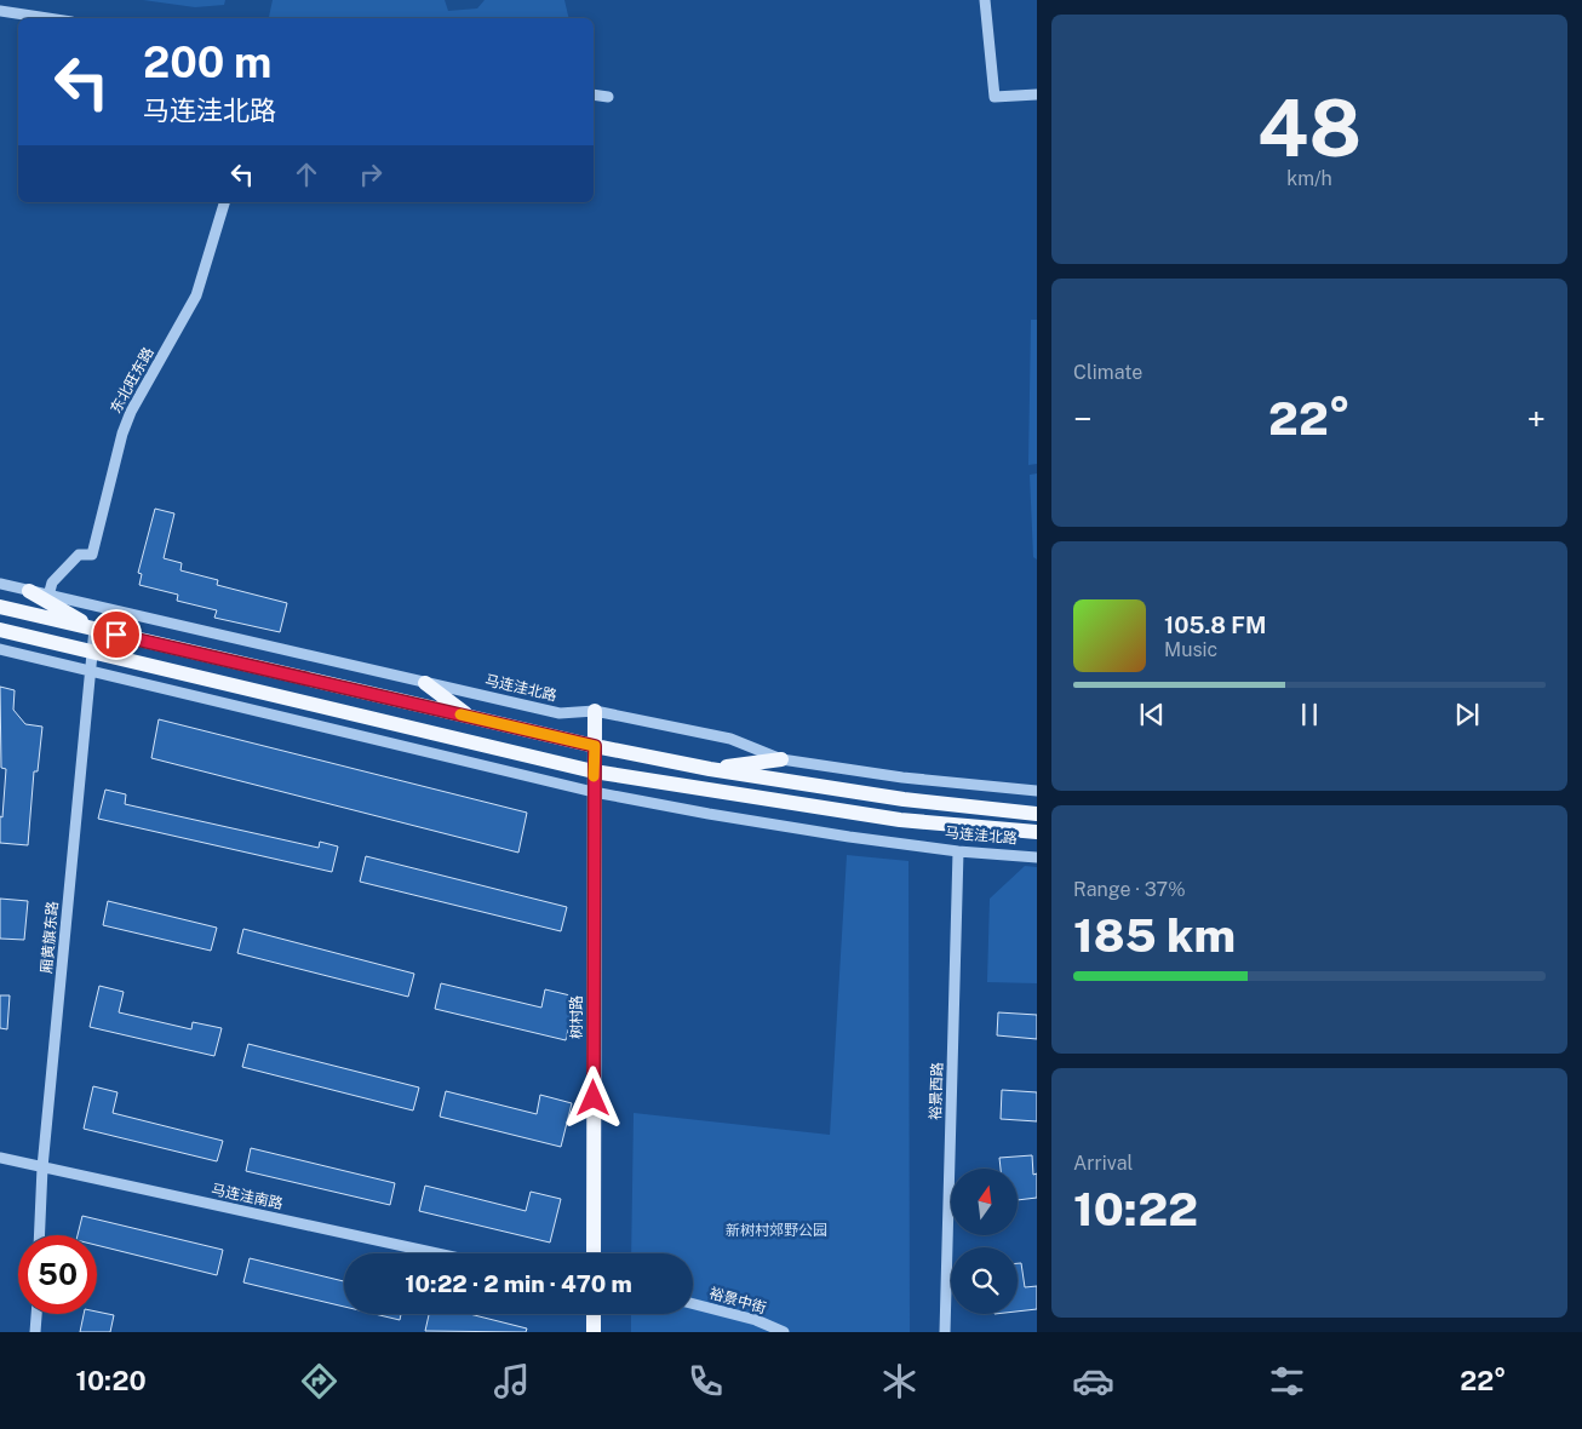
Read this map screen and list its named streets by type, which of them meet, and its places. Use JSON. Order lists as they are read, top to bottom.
{
  "streets": {
    "main road": ["马连洼北路", "树村路"],
    "street": [
      "东北旺东路",
      "厢黄旗东路",
      "裕景西路",
      "马连洼南路",
      "裕景中街"
    ]
  },
  "crossings": [
    ["东北旺东路", "马连洼北路"],
    ["马连洼北路", "厢黄旗东路"],
    ["马连洼北路", "树村路"],
    ["马连洼北路", "裕景西路"],
    ["厢黄旗东路", "马连洼南路"]
  ],
  "parks": ["新树村郊野公园"],
  "north": "top",
  "page": {
    "tile": [
      ["48", "km/h"],
      "Climate",
      ["Range · 37%", "185 km"],
      ["Arrival", "10:22"]
    ],
    "turn": ["200 m", "马连洼北路"],
    "heat": ["−", "22°", "+"],
    "song": ["105.8 FM", "Music"],
    "limit": "50",
    "trip": "10:22 · 2 min · 470 m",
    "tabs": ["10:20", "22°"]
  }
}
